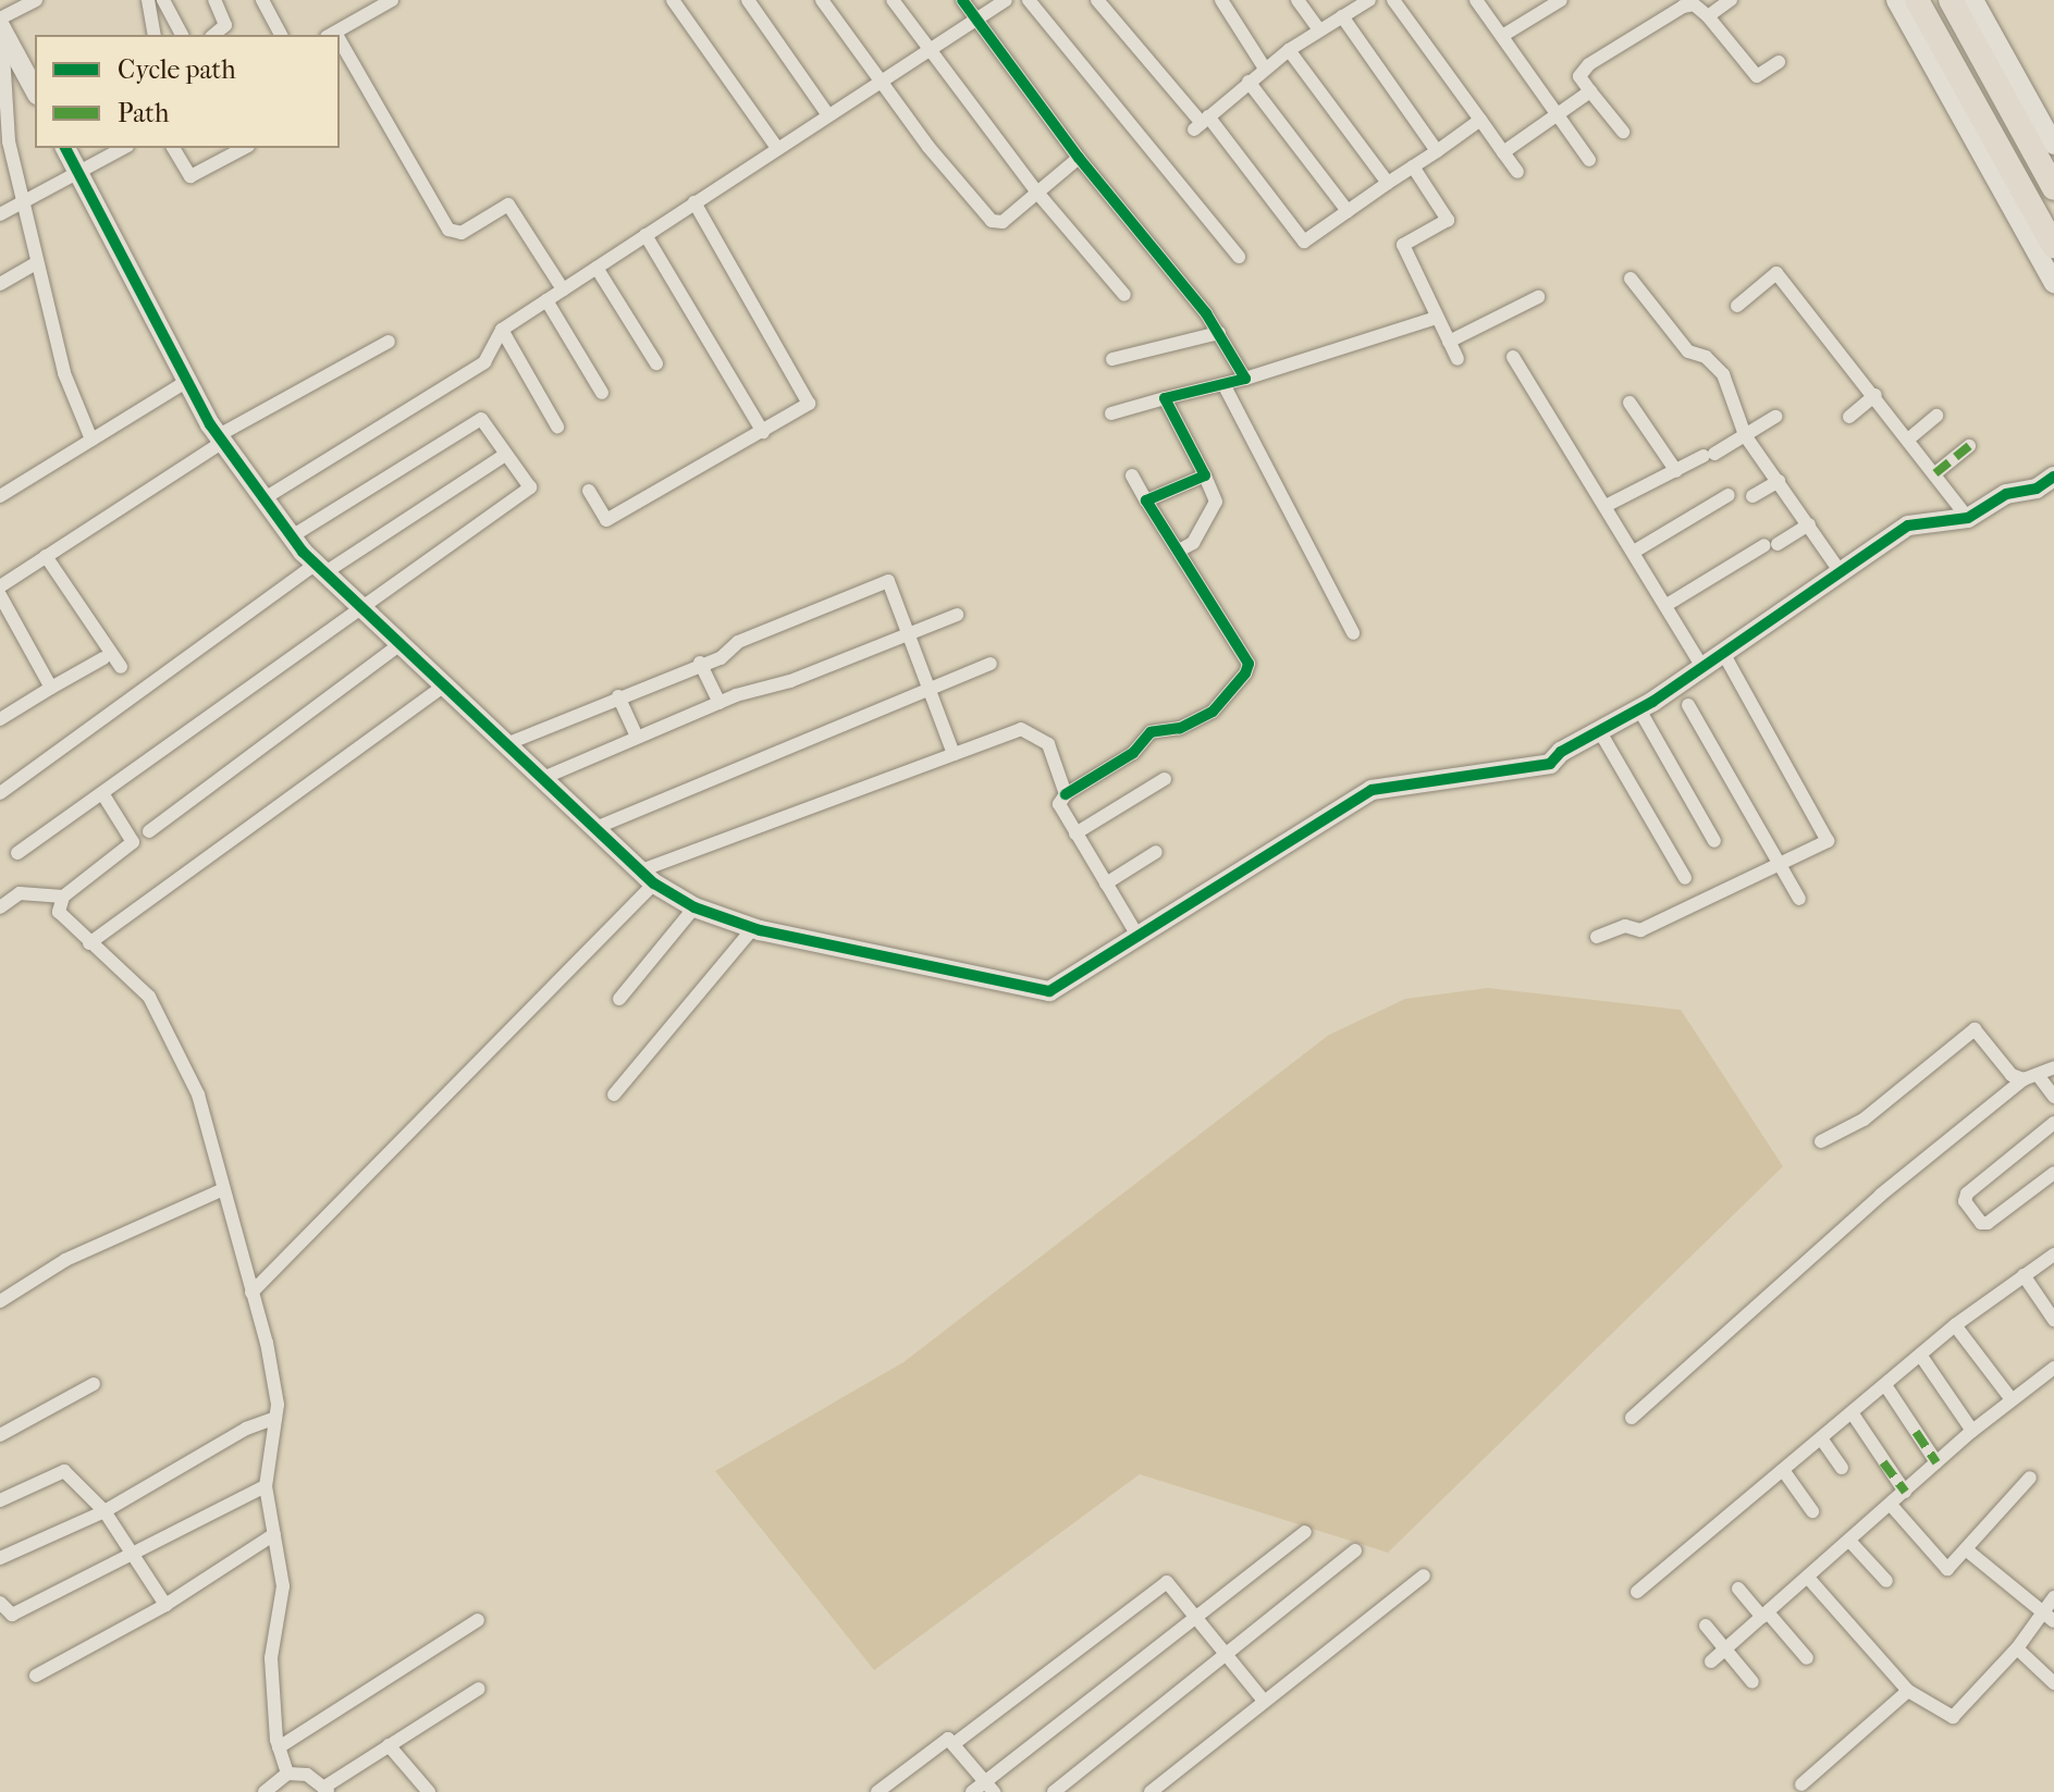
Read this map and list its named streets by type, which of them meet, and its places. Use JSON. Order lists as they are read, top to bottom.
{
  "legend": ["Cycle path", "Path"]
}
